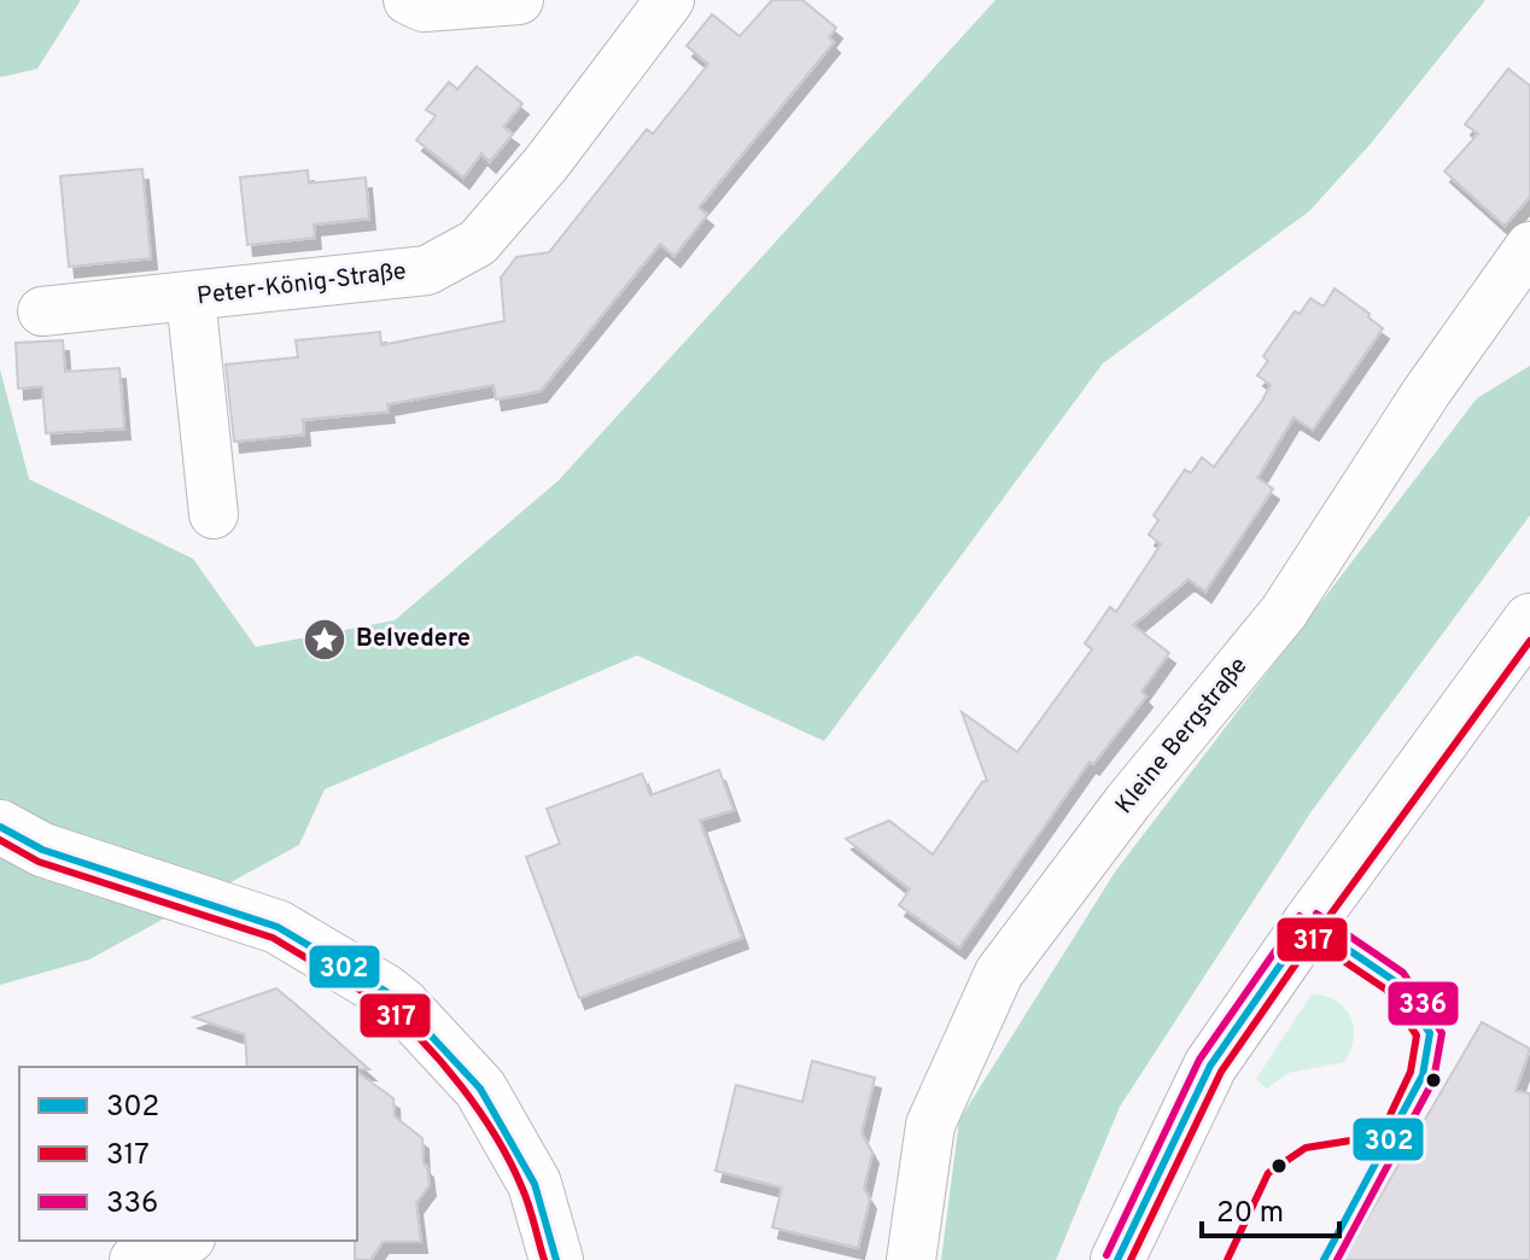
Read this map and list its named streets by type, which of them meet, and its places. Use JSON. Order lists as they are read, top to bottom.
{
  "streets": {
    "street": ["Peter-König-Straße", "Kleine Bergstraße"]
  },
  "places": {
    "place": ["Belvedere"]
  },
  "lines": ["transit line 317", "transit line 302", "transit line 336"],
  "legend": ["302", "317", "336"],
  "scale_bar": "20 m"
}
